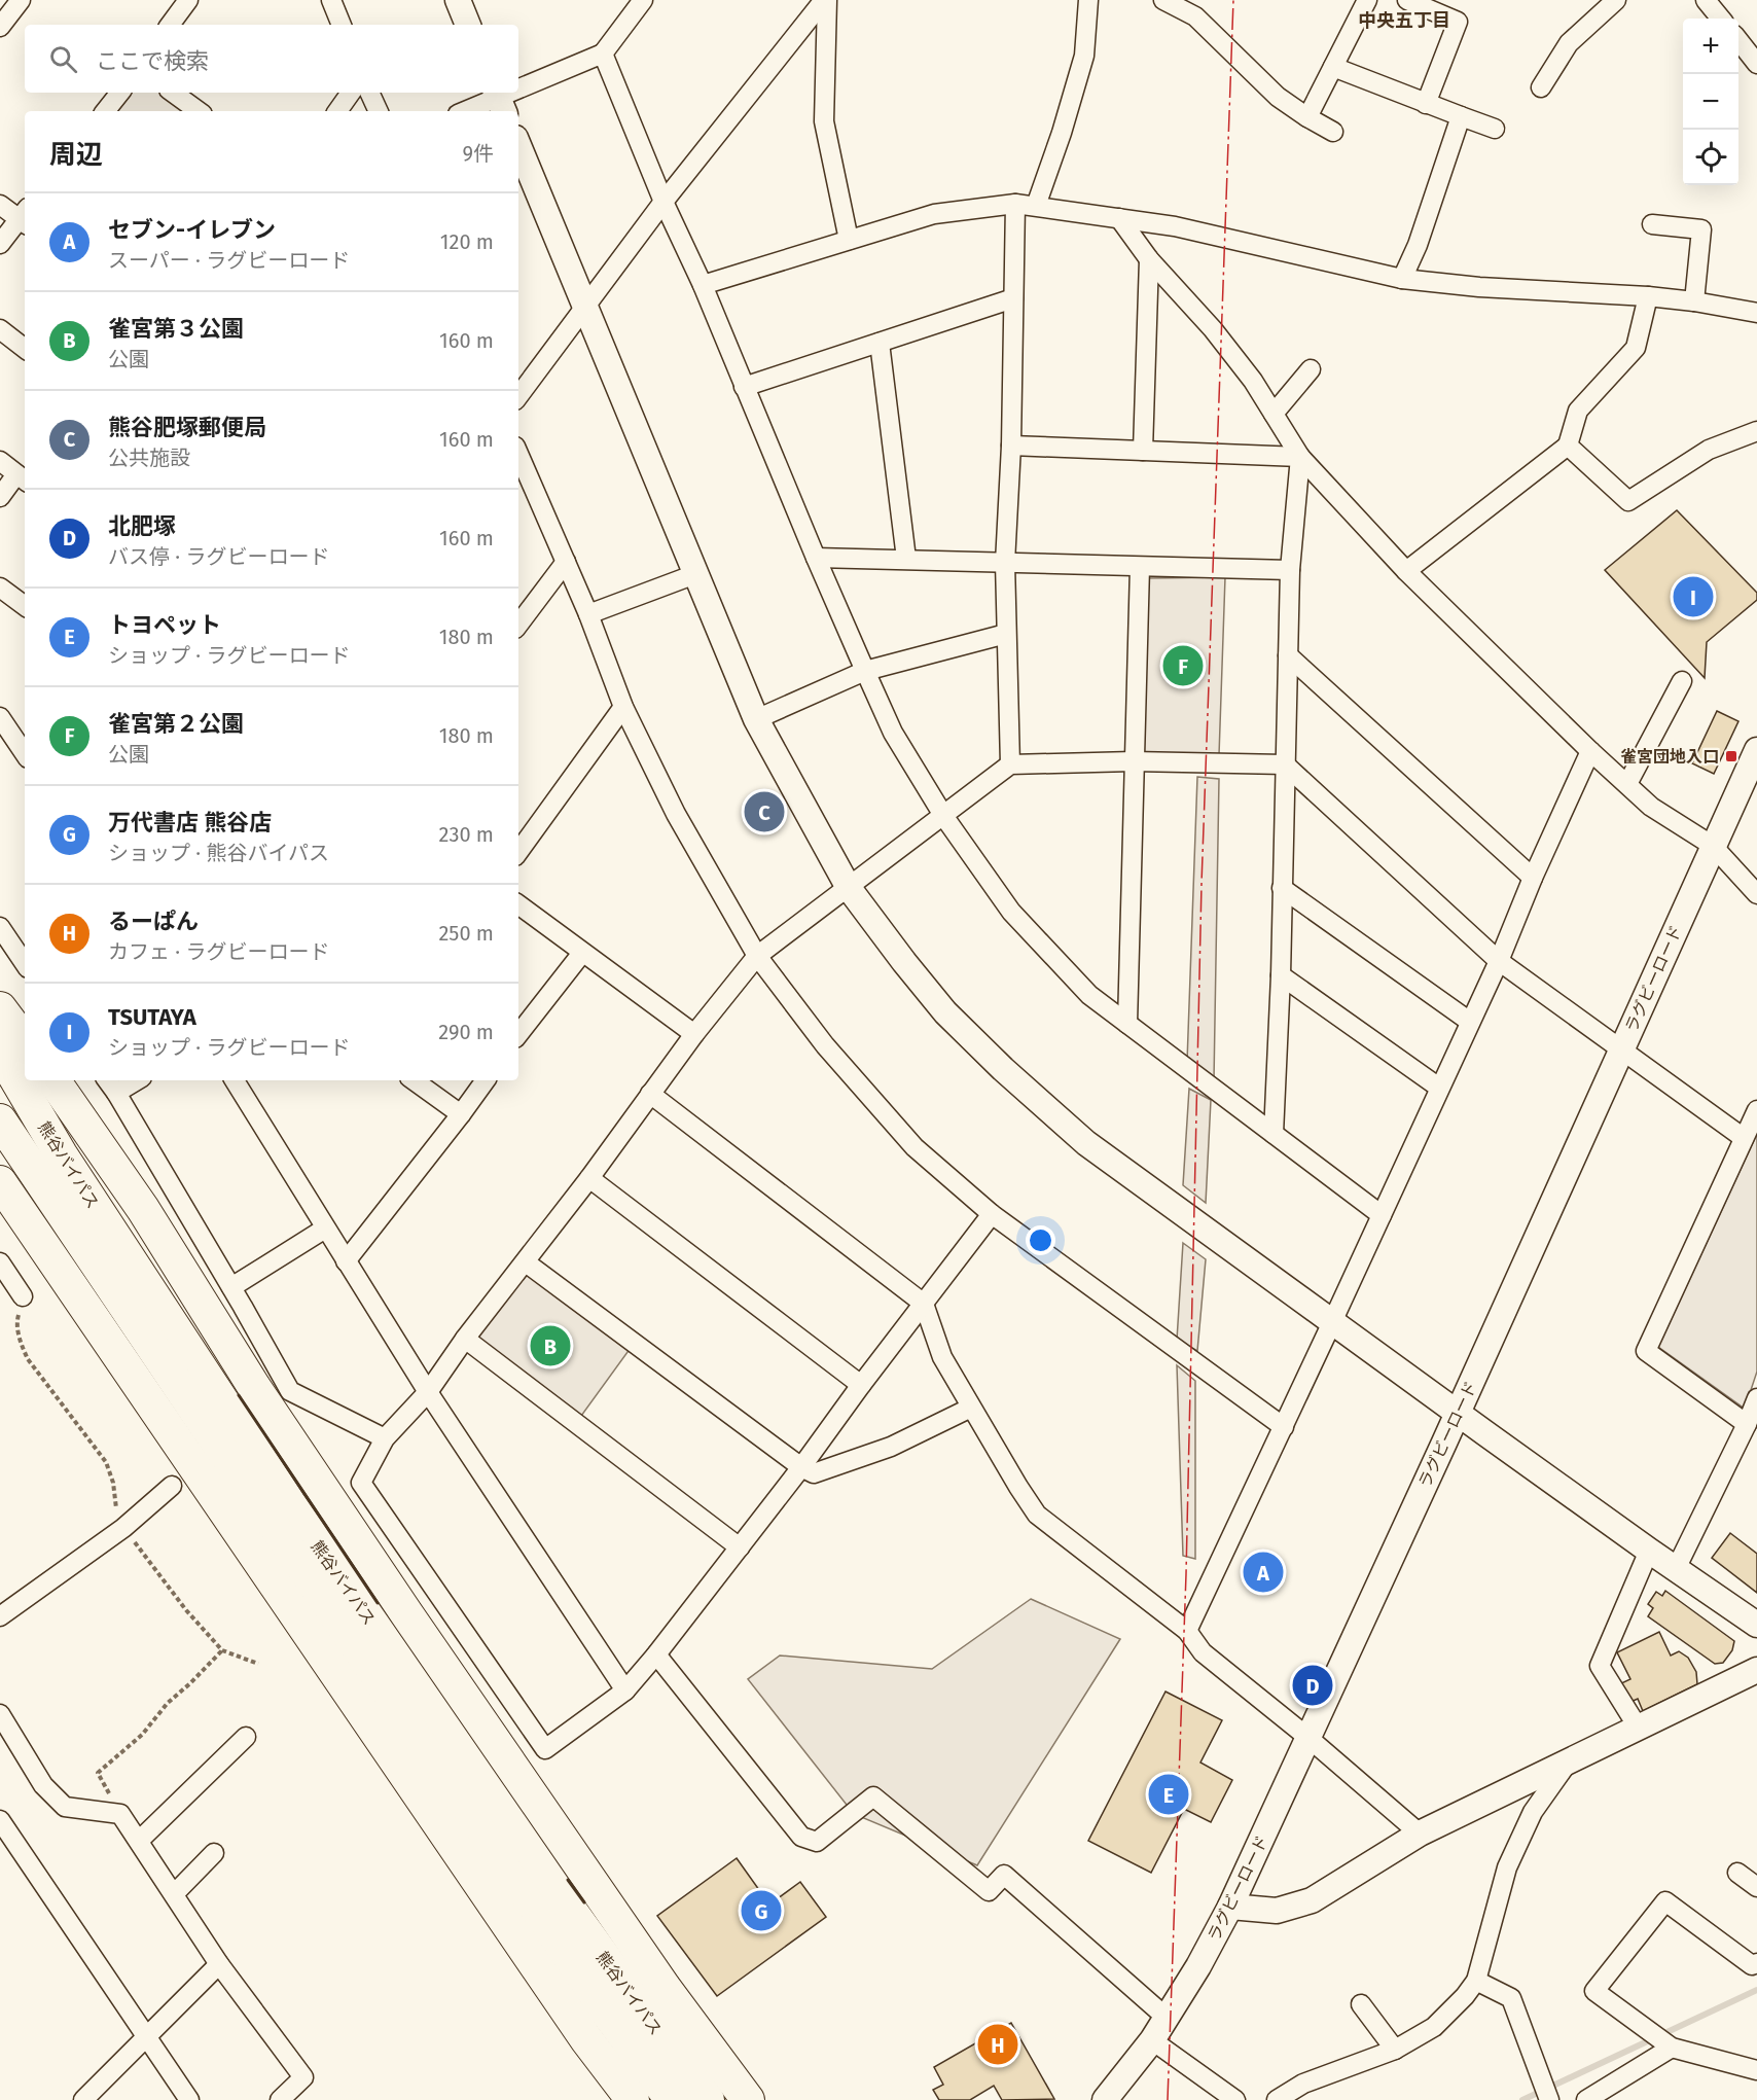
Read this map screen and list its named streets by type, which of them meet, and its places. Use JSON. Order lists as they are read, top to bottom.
{
  "streets": {
    "highway": ["熊谷バイパス"],
    "street": ["ラグビーロード"]
  },
  "districts": ["中央五丁目"],
  "places": {
    "transit": ["雀宮団地入口"]
  },
  "page": {
    "map_buttons": ["+", "−"],
    "search": "ここで検索",
    "heading": ["周辺", "9件"],
    "list": [
      {
        "mark": "A",
        "name": "セブン-イレブン",
        "note": "スーパー · ラグビーロード",
        "value": "120 m"
      },
      {
        "mark": "B",
        "name": "雀宮第３公園",
        "note": "公園",
        "value": "160 m"
      },
      {
        "mark": "C",
        "name": "熊谷肥塚郵便局",
        "note": "公共施設",
        "value": "160 m"
      },
      {
        "mark": "D",
        "name": "北肥塚",
        "note": "バス停 · ラグビーロード",
        "value": "160 m"
      },
      {
        "mark": "E",
        "name": "トヨペット",
        "note": "ショップ · ラグビーロード",
        "value": "180 m"
      },
      {
        "mark": "F",
        "name": "雀宮第２公園",
        "note": "公園",
        "value": "180 m"
      },
      {
        "mark": "G",
        "name": "万代書店 熊谷店",
        "note": "ショップ · 熊谷バイパス",
        "value": "230 m"
      },
      {
        "mark": "H",
        "name": "るーぱん",
        "note": "カフェ · ラグビーロード",
        "value": "250 m"
      },
      {
        "mark": "I",
        "name": "TSUTAYA",
        "note": "ショップ · ラグビーロード",
        "value": "290 m"
      }
    ],
    "pins": [
      "I",
      "F",
      "C",
      "B",
      "A",
      "D",
      "E",
      "G",
      "H"
    ]
  }
}
